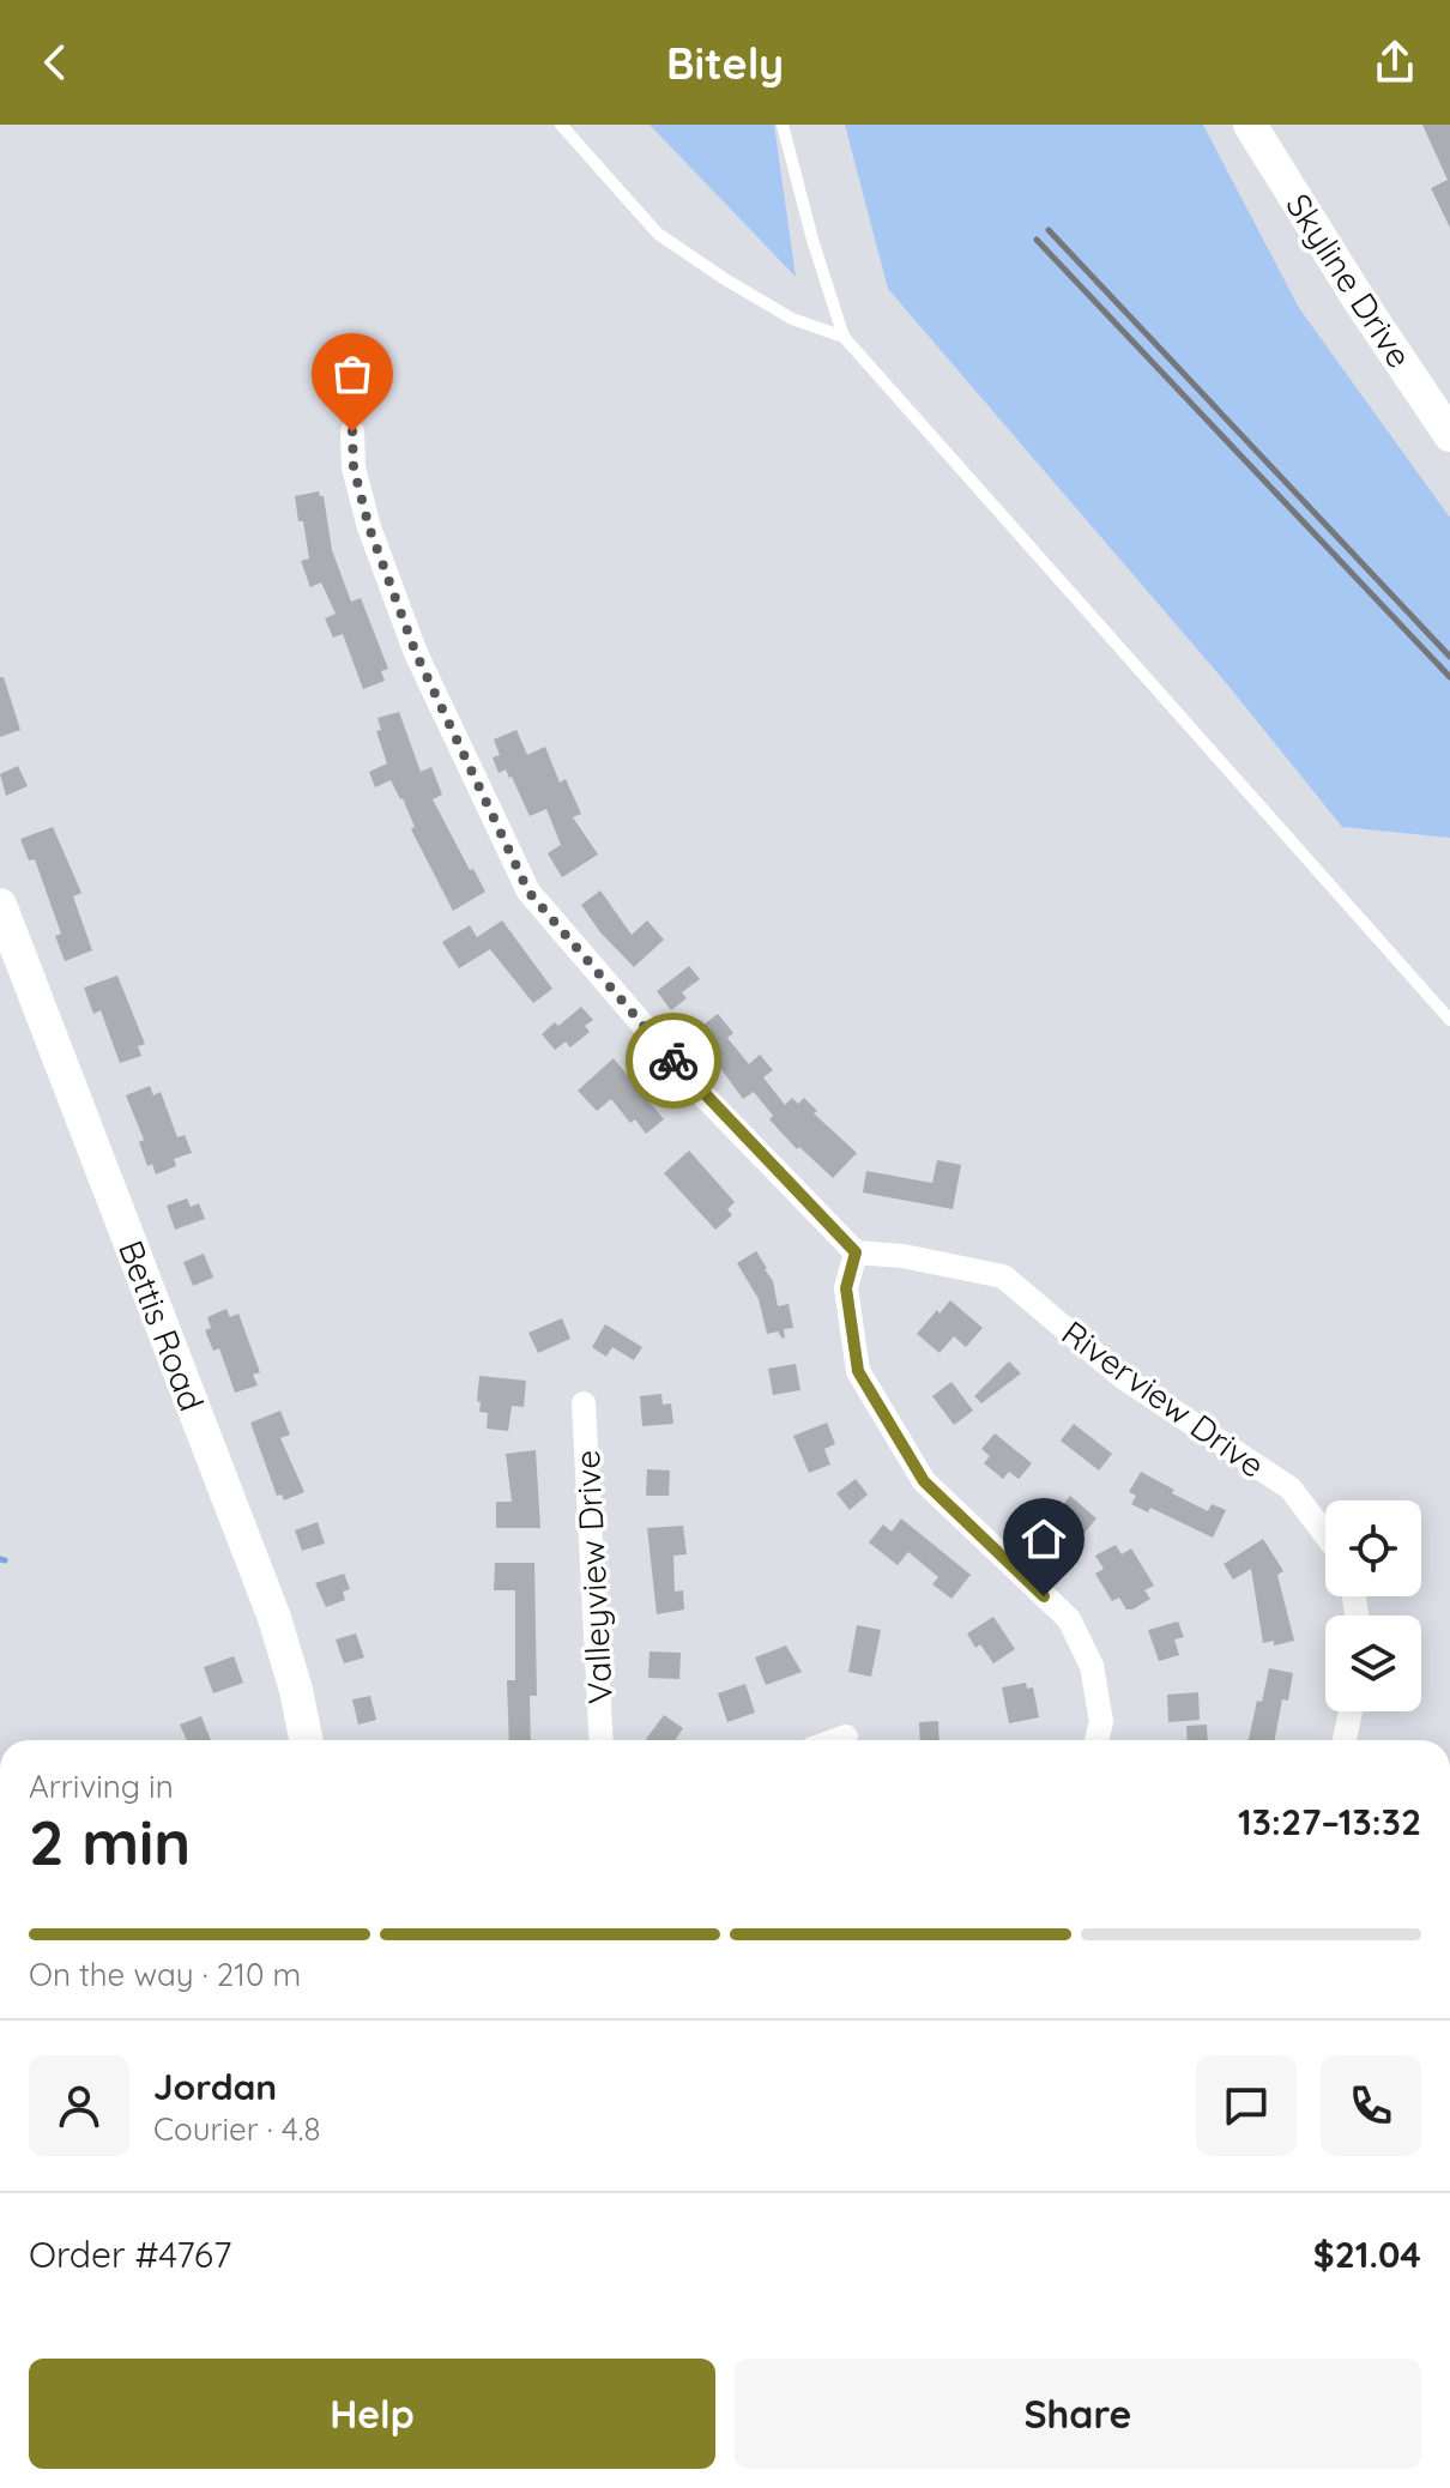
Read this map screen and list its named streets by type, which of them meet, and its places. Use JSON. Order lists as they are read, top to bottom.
{
  "streets": {
    "street": [
      "Skyline Drive",
      "Bettis Road",
      "Riverview Drive",
      "Valleyview Drive"
    ]
  },
  "page": {
    "header": "Bitely",
    "heading": ["2 min", "Arriving in", "13:27–13:32"],
    "panel": [
      "Jordan",
      "Courier · 4.8",
      "Order #4767",
      "$21.04"
    ],
    "bar": "On the way · 210 m",
    "buttons": ["Help", "Share"]
  }
}
